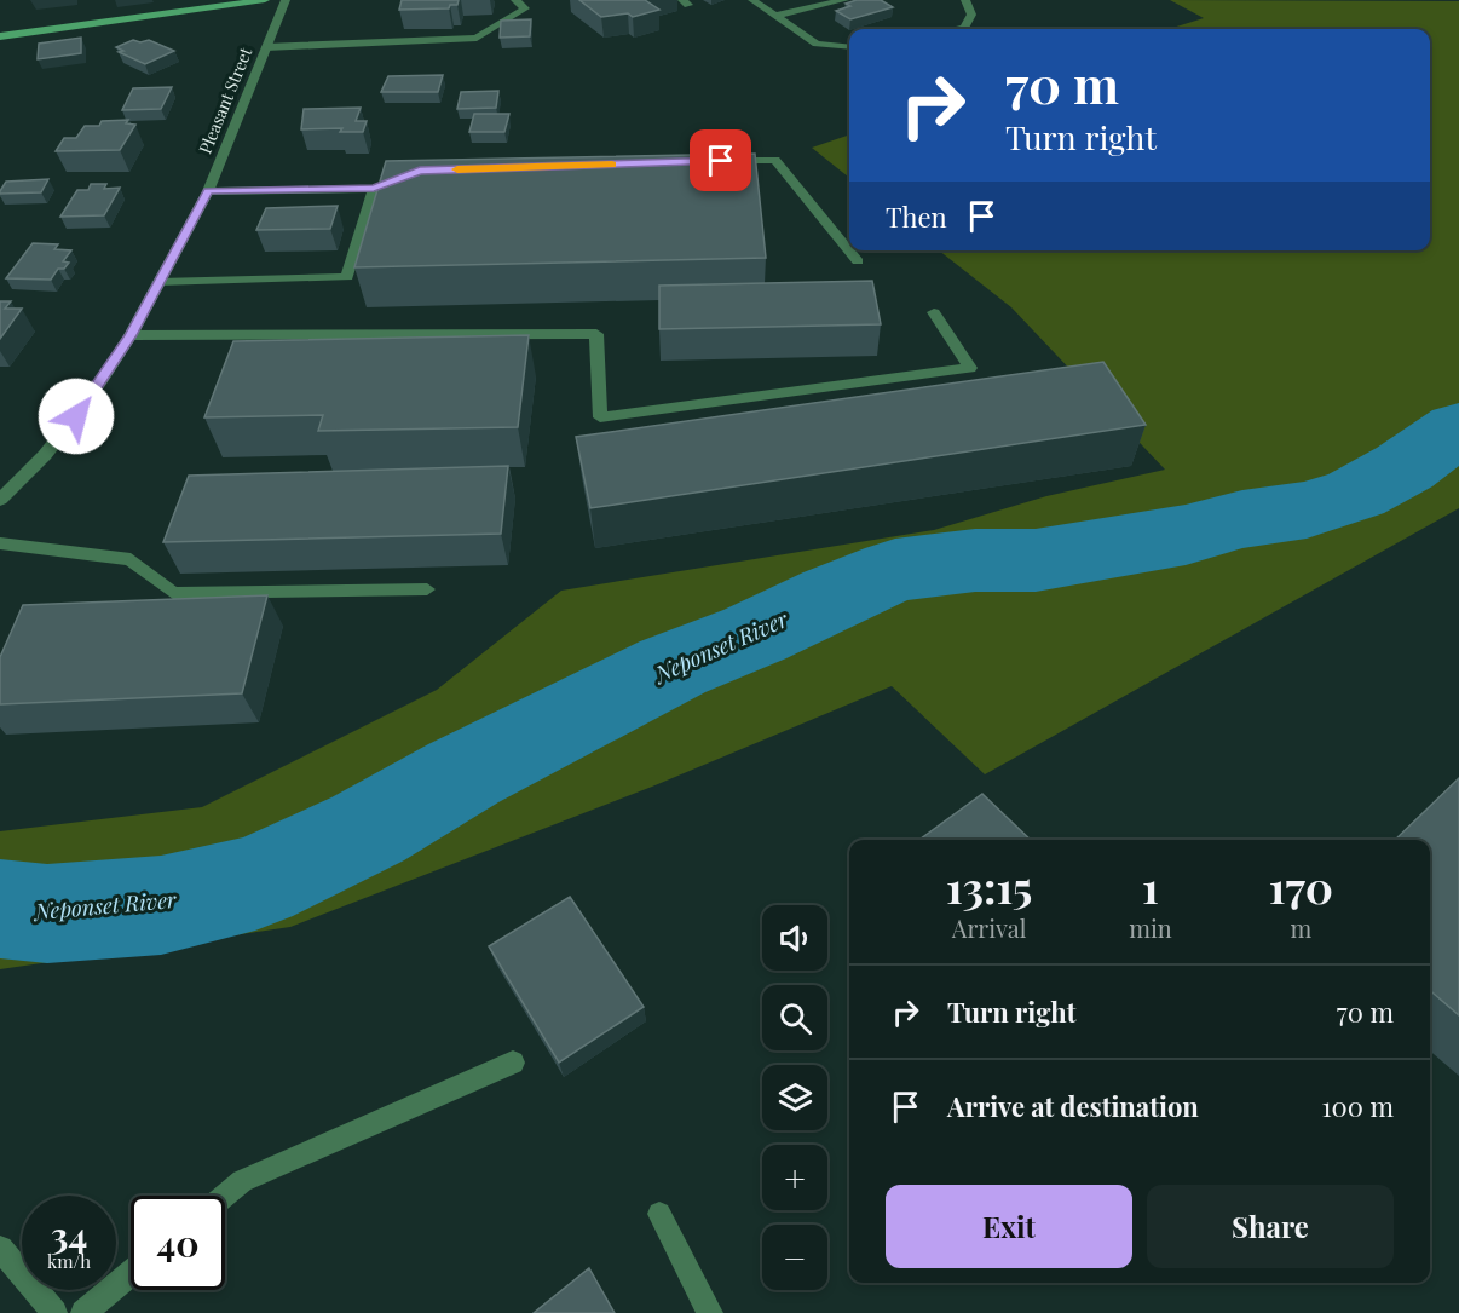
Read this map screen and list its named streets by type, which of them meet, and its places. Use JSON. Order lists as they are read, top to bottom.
{
  "streets": {
    "street": ["Pleasant Street"]
  },
  "water": ["Neponset River"],
  "page": {
    "turn": ["70 m", "Turn right"],
    "then": "Then",
    "eta": [
      "13:15",
      "Arrival",
      "1",
      "min",
      "170",
      "m"
    ],
    "map_buttons": ["+", "−"],
    "list": [
      {
        "name": "Turn right",
        "value": "70 m"
      },
      {
        "name": "Arrive at destination",
        "value": "100 m"
      }
    ],
    "buttons": ["Exit", "Share"],
    "speed": "34 km/h",
    "limit": "40"
  }
}
